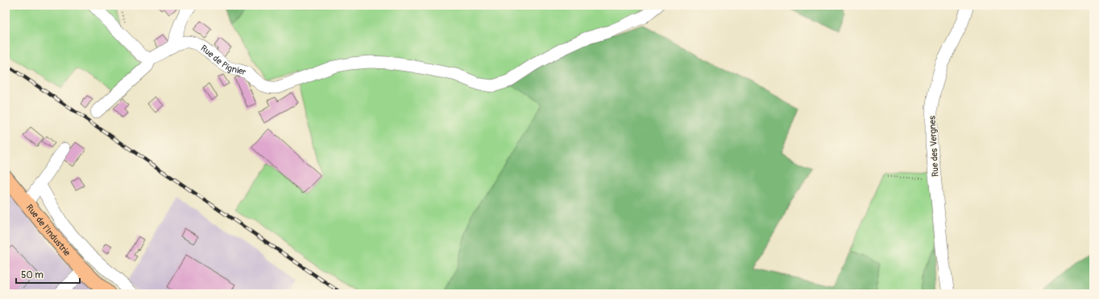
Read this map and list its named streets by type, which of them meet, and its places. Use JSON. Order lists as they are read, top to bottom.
{
  "streets": {
    "main road": ["Rue de l'Industrie"],
    "street": ["Rue de Pignier", "Rue des Vergnes"]
  },
  "scale_bar": "50 m"
}
